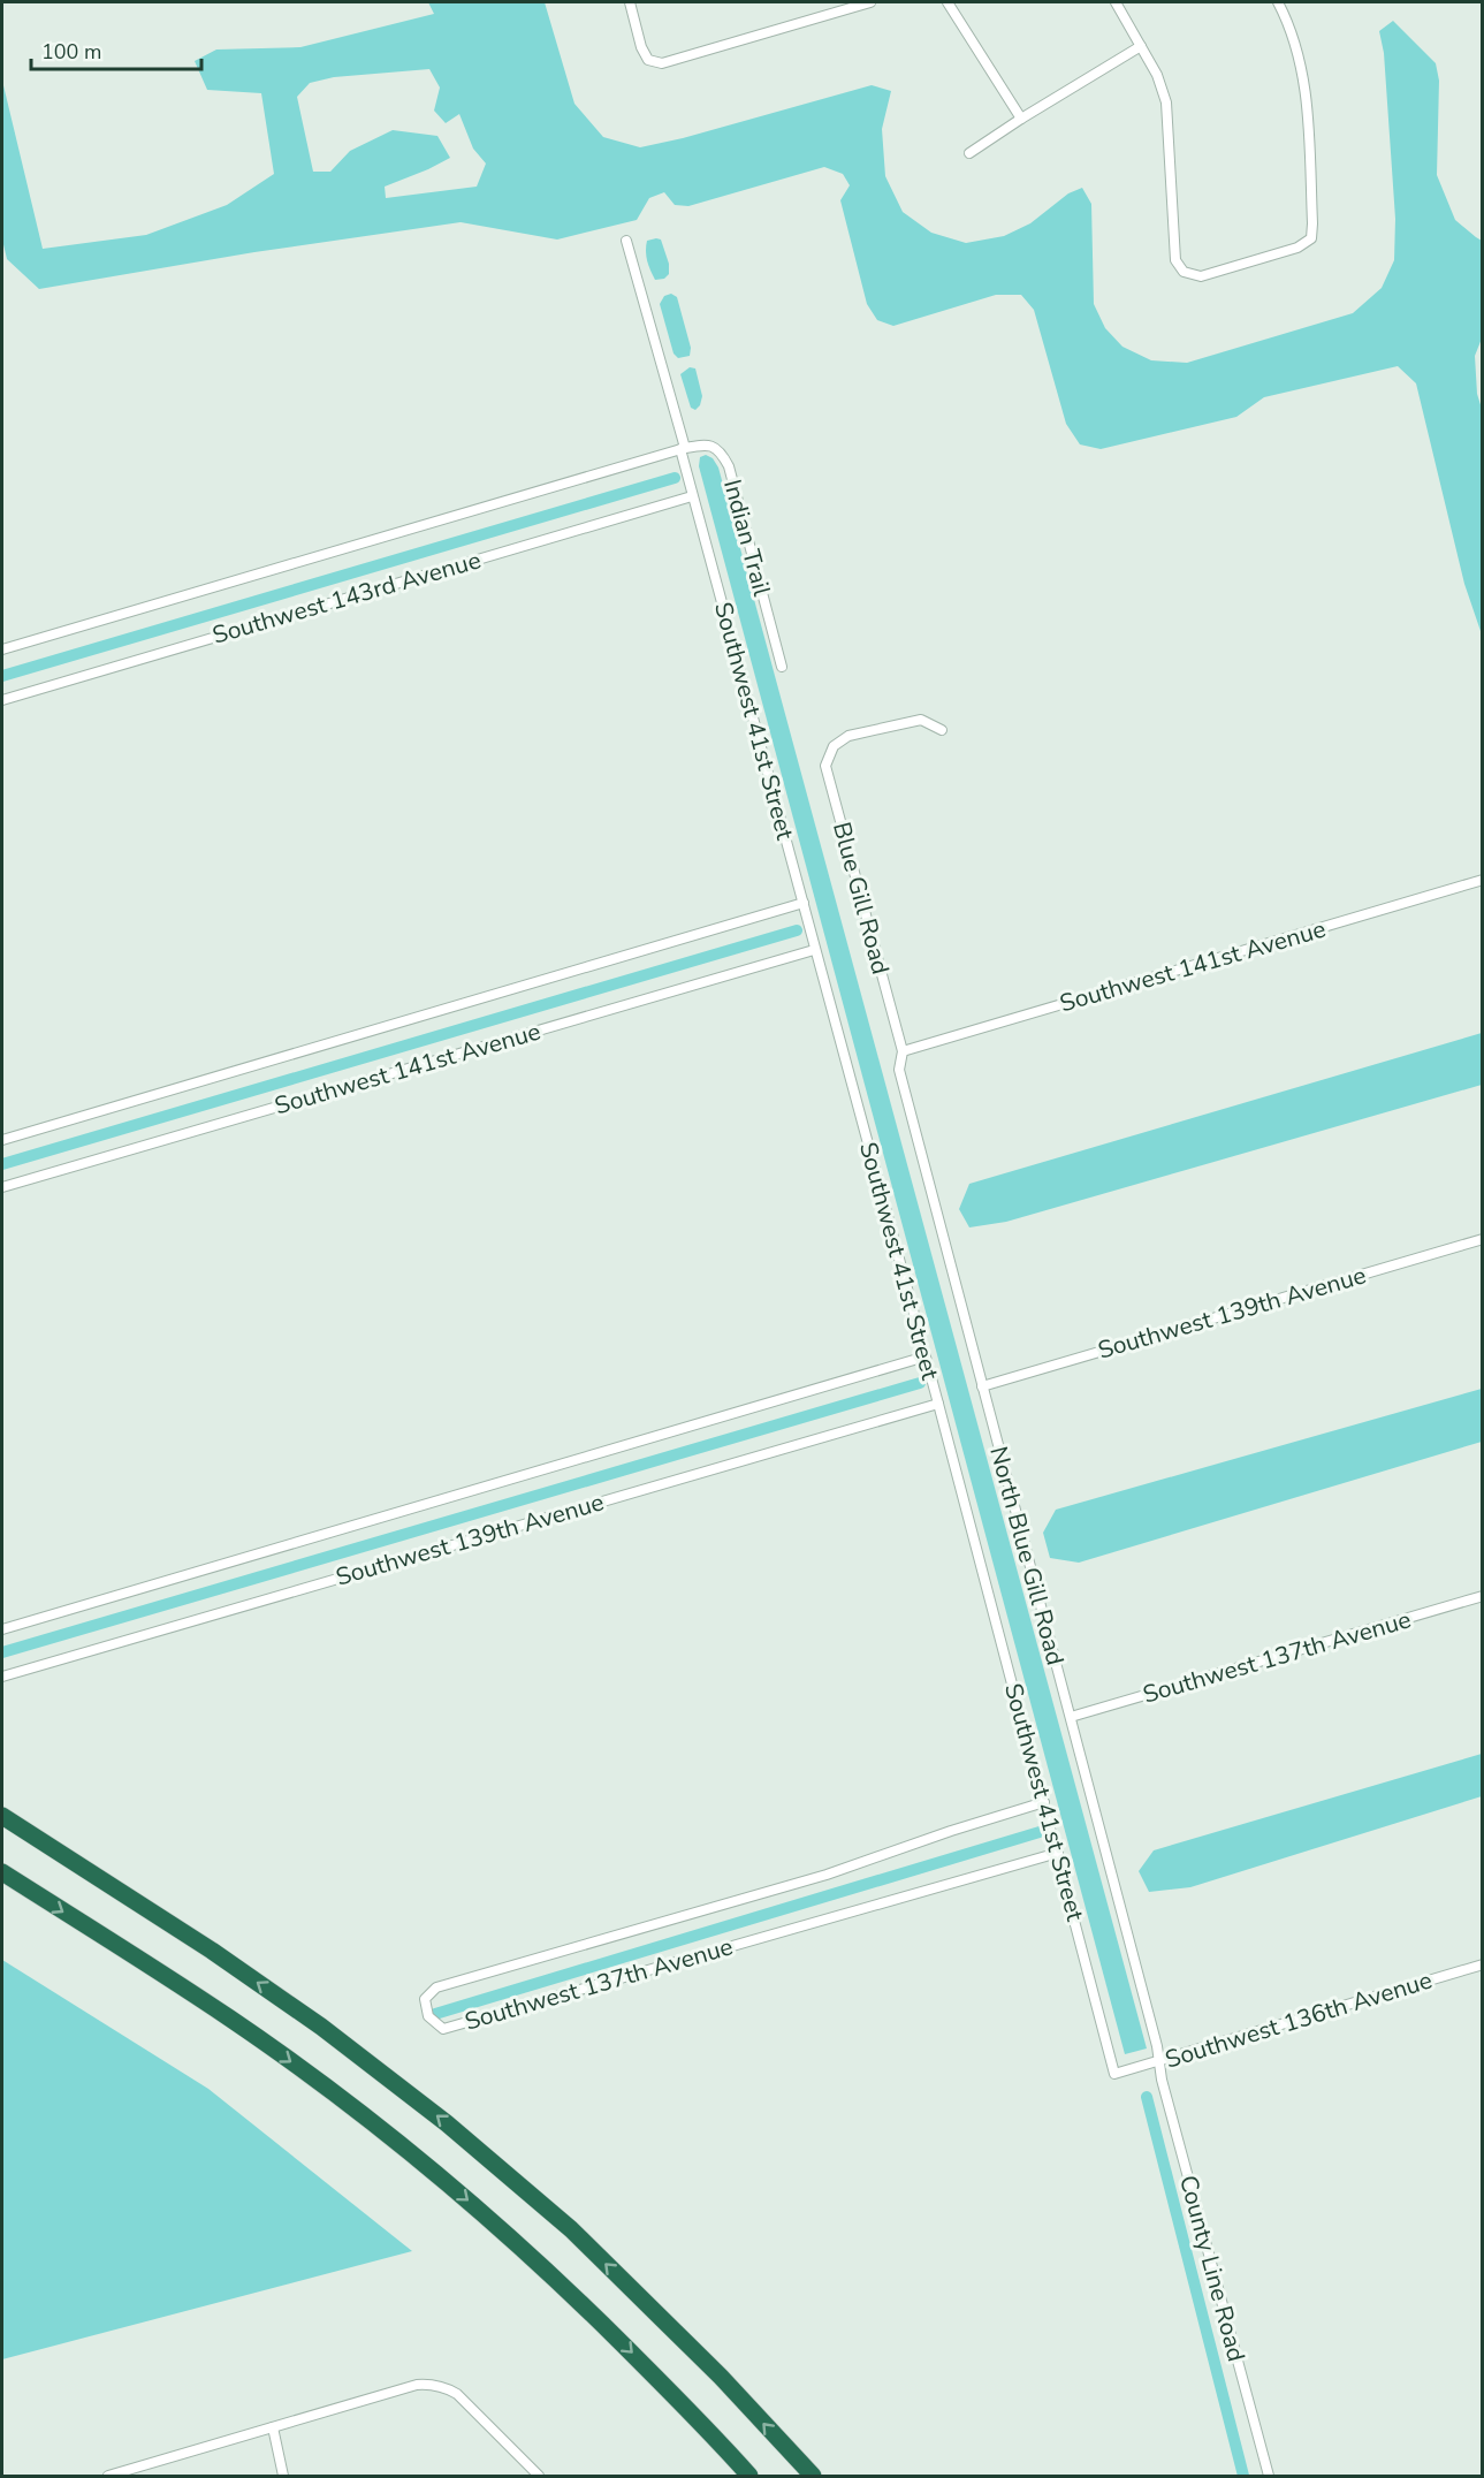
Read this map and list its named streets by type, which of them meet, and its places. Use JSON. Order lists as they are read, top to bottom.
{
  "streets": {
    "street": [
      "Indian Trail",
      "Southwest 143rd Avenue",
      "Southwest 41st Street",
      "Blue Gill Road",
      "Southwest 141st Avenue",
      "Southwest 139th Avenue",
      "North Blue Gill Road",
      "Southwest 137th Avenue",
      "Southwest 136th Avenue",
      "County Line Road"
    ]
  },
  "crossings": [
    ["Indian Trail", "Southwest 143rd Avenue"],
    ["Indian Trail", "Southwest 41st Street"],
    ["Southwest 143rd Avenue", "Southwest 41st Street"],
    ["Southwest 41st Street", "Southwest 141st Avenue"],
    ["Southwest 41st Street", "Southwest 139th Avenue"],
    ["Southwest 41st Street", "Southwest 137th Avenue"],
    ["Southwest 41st Street", "Southwest 136th Avenue"],
    ["Blue Gill Road", "Southwest 141st Avenue"],
    ["Blue Gill Road", "North Blue Gill Road"],
    ["Southwest 141st Avenue", "North Blue Gill Road"],
    ["Southwest 139th Avenue", "North Blue Gill Road"],
    ["North Blue Gill Road", "Southwest 137th Avenue"],
    ["North Blue Gill Road", "Southwest 136th Avenue"],
    ["North Blue Gill Road", "County Line Road"],
    ["Southwest 136th Avenue", "County Line Road"]
  ],
  "scale_bar": "100 m"
}
